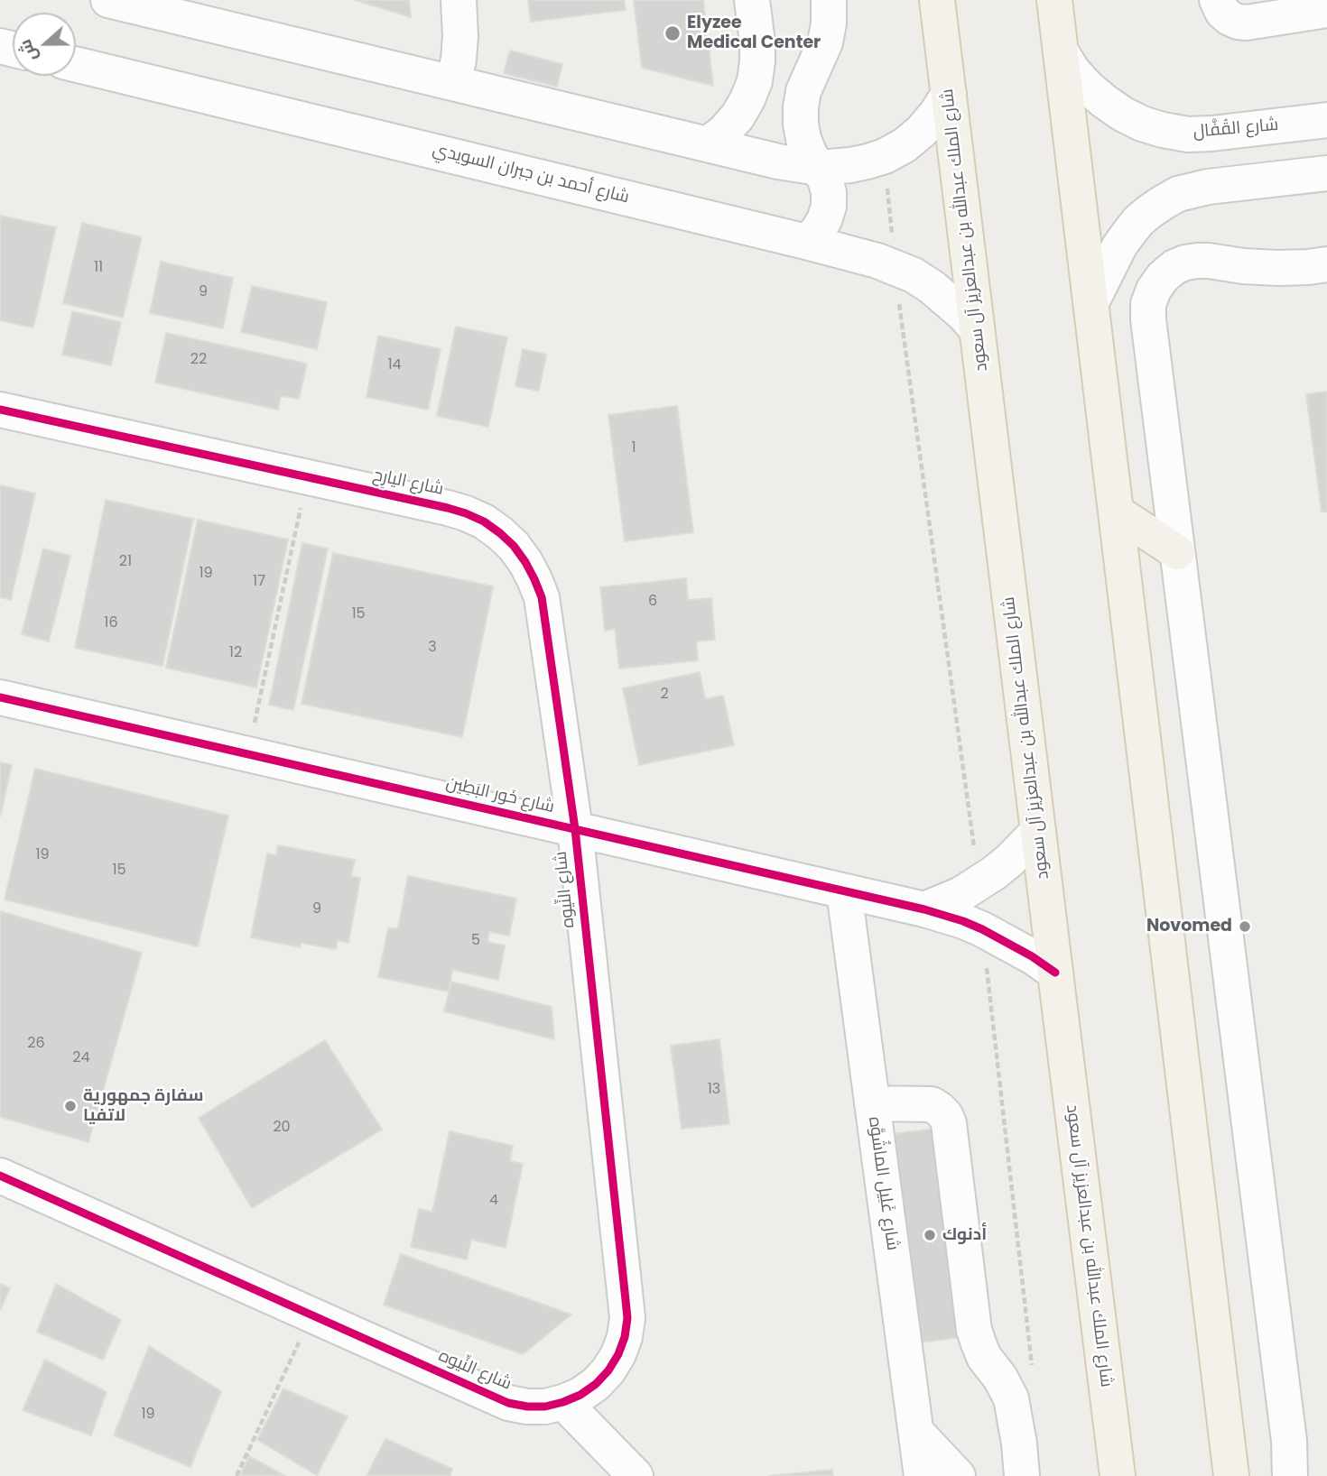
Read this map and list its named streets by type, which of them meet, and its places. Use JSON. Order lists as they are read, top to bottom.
{
  "streets": {
    "main road": ["شارع الملك عبدالله بن عبدالعزيز آل سعود"],
    "street": [
      "شارع القُفَّال",
      "شارع أحمد بن جبران السويدي",
      "شارع اليارِح",
      "شارع خَور البَطِين",
      "شارع النِّيوه",
      "شارع غَلِيل الماشُوَّه"
    ]
  },
  "crossings": [
    ["شارع أحمد بن جبران السويدي", "شارع الملك عبدالله بن عبدالعزيز آل سعود"],
    ["شارع الملك عبدالله بن عبدالعزيز آل سعود", "شارع خَور البَطِين"],
    ["شارع اليارِح", "شارع خَور البَطِين"],
    ["شارع اليارِح", "شارع النِّيوه"],
    ["شارع خَور البَطِين", "شارع النِّيوه"],
    ["شارع خَور البَطِين", "شارع غَلِيل الماشُوَّه"]
  ],
  "places": [
    "Elyzee Medical Center",
    "Novomed",
    "سفارة جمهورية لاتفيا",
    "أدنوك"
  ],
  "house_numbers": [
    "11",
    "9",
    "22",
    "14",
    "1",
    "21",
    "19",
    "17",
    "6",
    "15",
    "16",
    "3",
    "12",
    "2",
    "19",
    "15",
    "9",
    "5",
    "26",
    "24",
    "13",
    "20",
    "4",
    "19"
  ],
  "north": "left"
}
